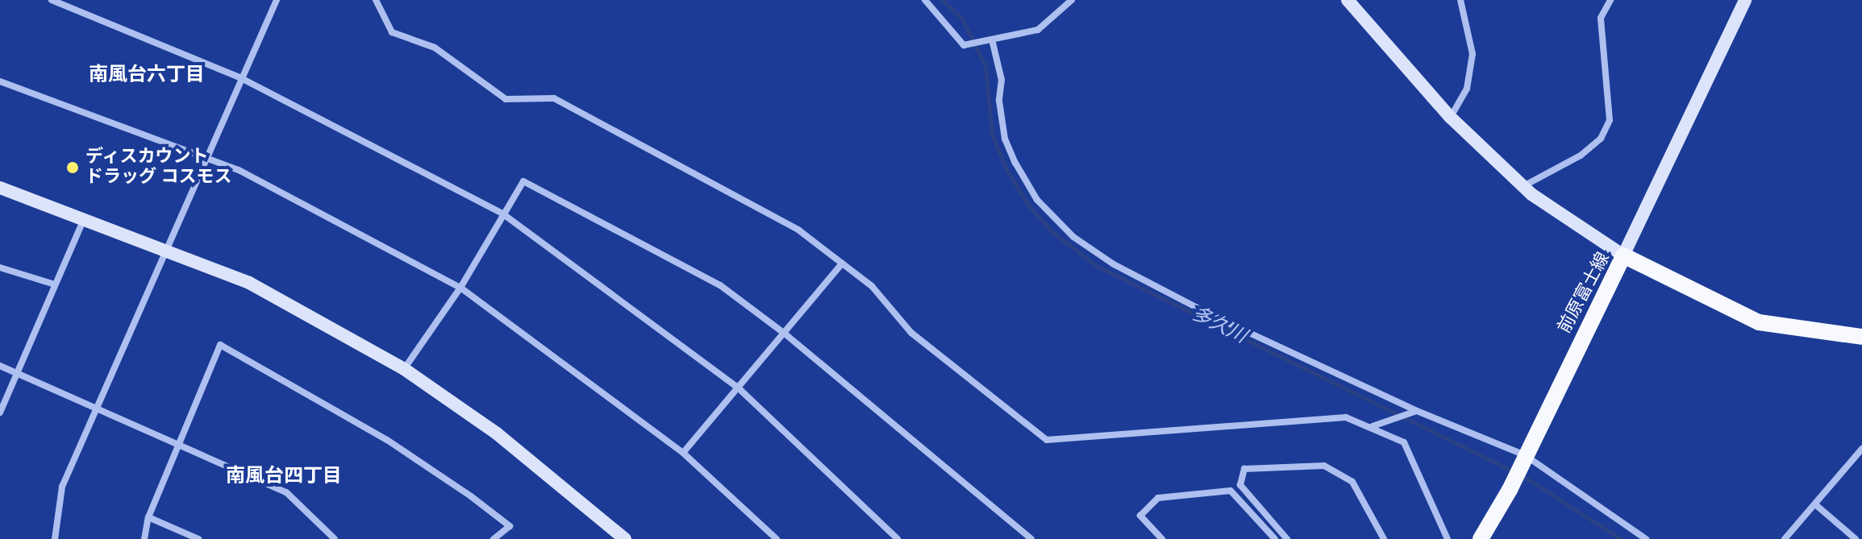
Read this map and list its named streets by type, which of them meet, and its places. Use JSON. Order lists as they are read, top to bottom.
{
  "streets": {
    "main road": ["前原富士線"]
  },
  "districts": ["南風台六丁目", "南風台四丁目"],
  "water": ["多久川"],
  "places": ["ディスカウント ドラッグ コスモス"]
}
